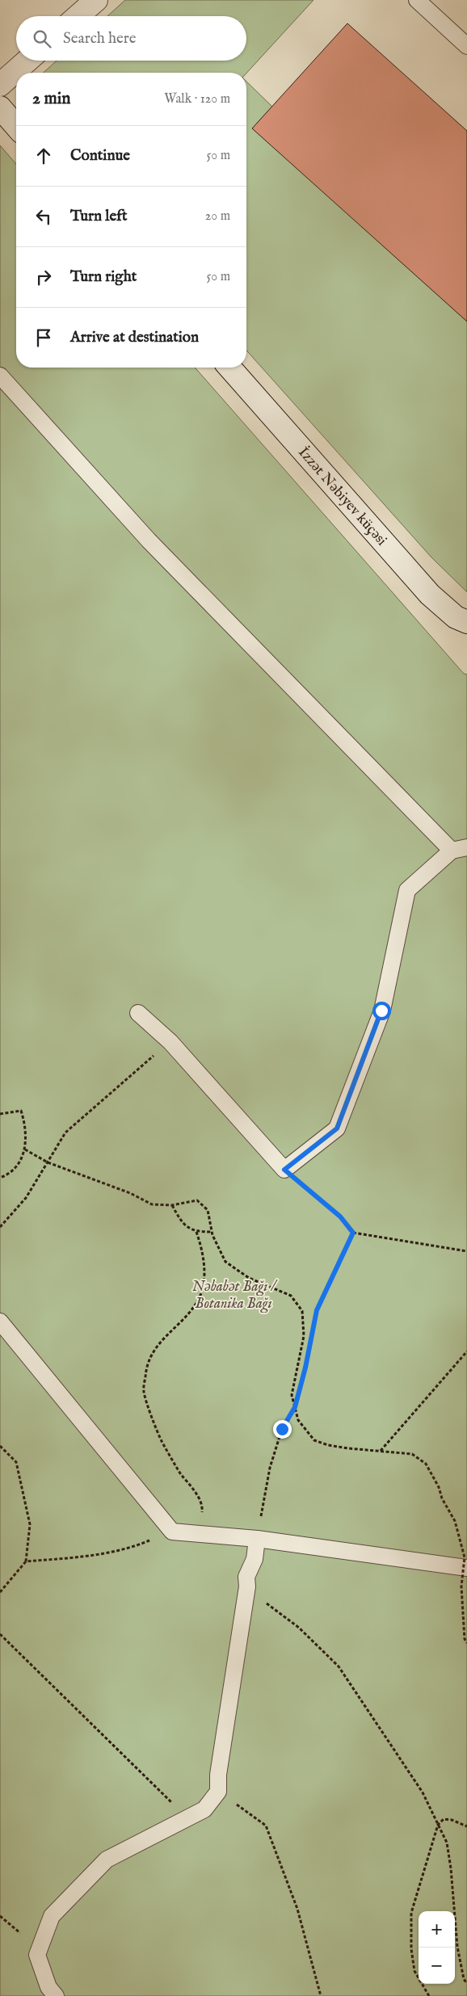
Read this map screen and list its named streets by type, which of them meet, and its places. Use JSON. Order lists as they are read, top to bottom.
{
  "streets": {
    "main road": ["İzzət Nəbiyev küçəsi"]
  },
  "parks": ["Nəbabət Bağı / Botanika Bağı"],
  "page": {
    "search": "Search here",
    "heading": ["2 min", "Walk · 120 m"],
    "list": [
      ["Continue", "50 m"],
      ["Turn left", "20 m"],
      ["Turn right", "50 m"],
      "Arrive at destination"
    ],
    "map_buttons": ["+", "−"]
  }
}
